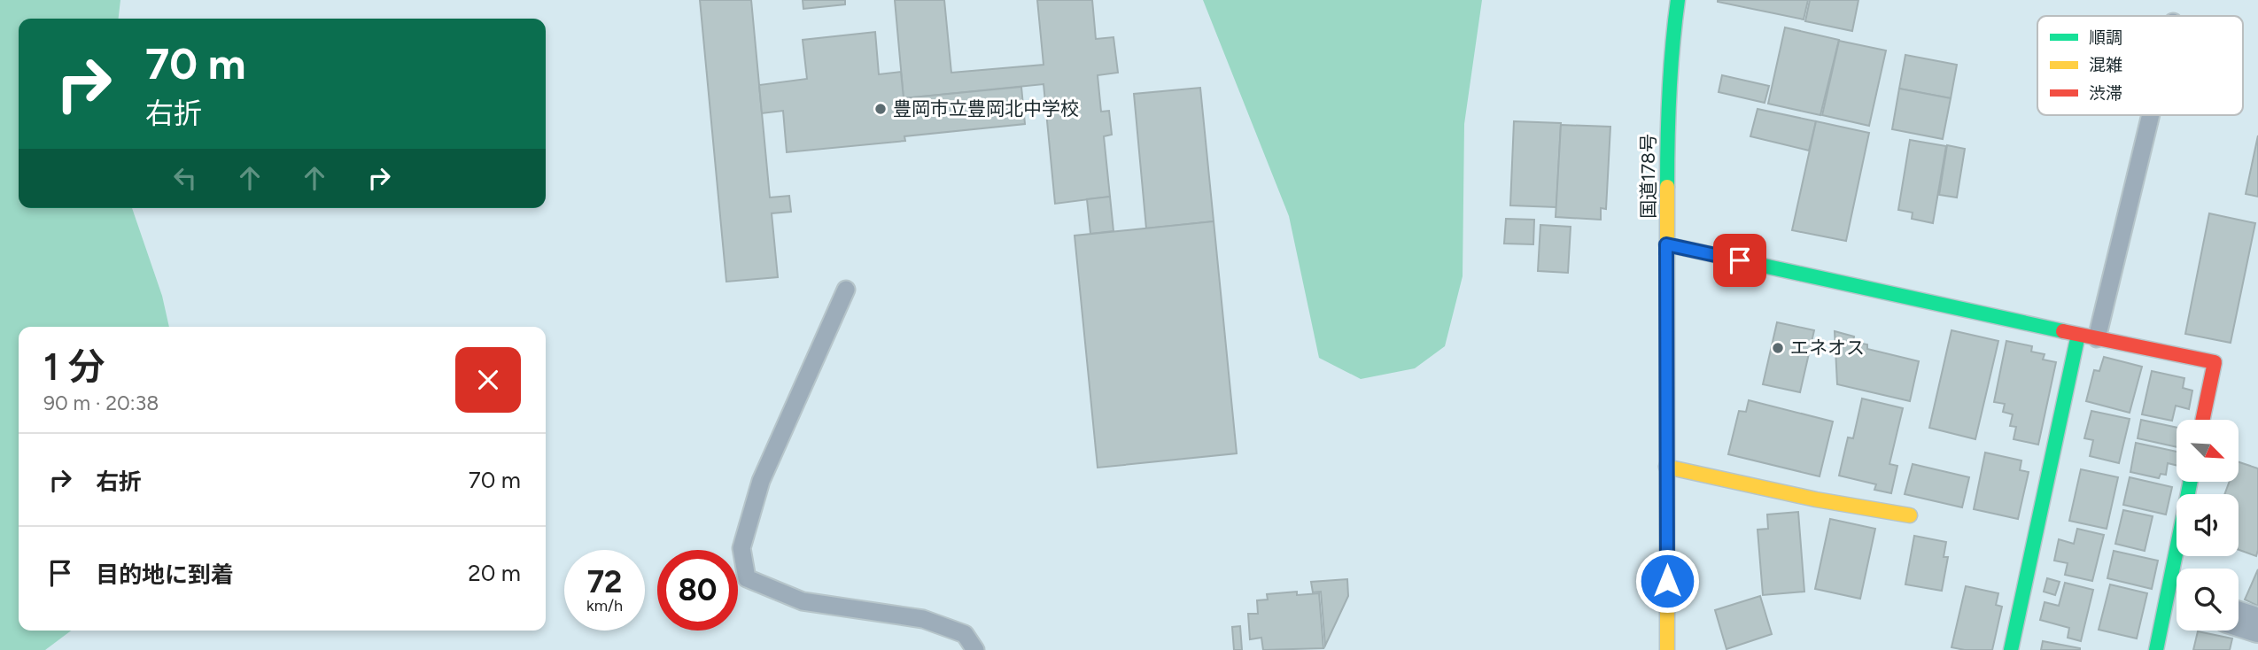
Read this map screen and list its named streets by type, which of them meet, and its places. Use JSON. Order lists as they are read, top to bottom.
{
  "streets": {
    "main road": ["国道178号"]
  },
  "places": ["豊岡市立豊岡北中学校", "エネオス"],
  "legend": ["順調", "混雑", "渋滞"],
  "north": "bottom right",
  "page": {
    "turn": ["70 m", "右折"],
    "heading": ["1 分", "90 m · 20:38"],
    "list": [
      {
        "name": "右折",
        "value": "70 m"
      },
      {
        "name": "目的地に到着",
        "value": "20 m"
      }
    ],
    "speed": "72 km/h",
    "limit": "80"
  }
}
